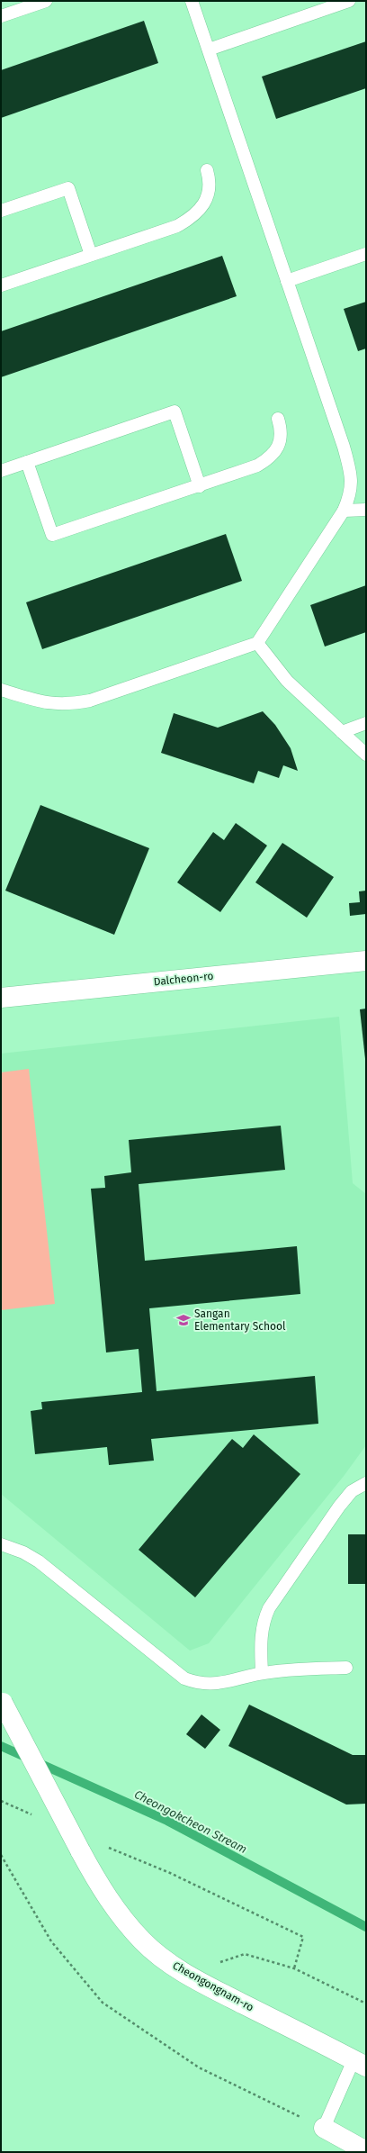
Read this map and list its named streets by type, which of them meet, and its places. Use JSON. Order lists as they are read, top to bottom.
{
  "streets": {
    "street": ["Dalcheon-ro", "Cheongongnam-ro"]
  },
  "water": ["Cheongokcheon Stream"],
  "places": {
    "school or university": ["Sangan Elementary School"]
  }
}
